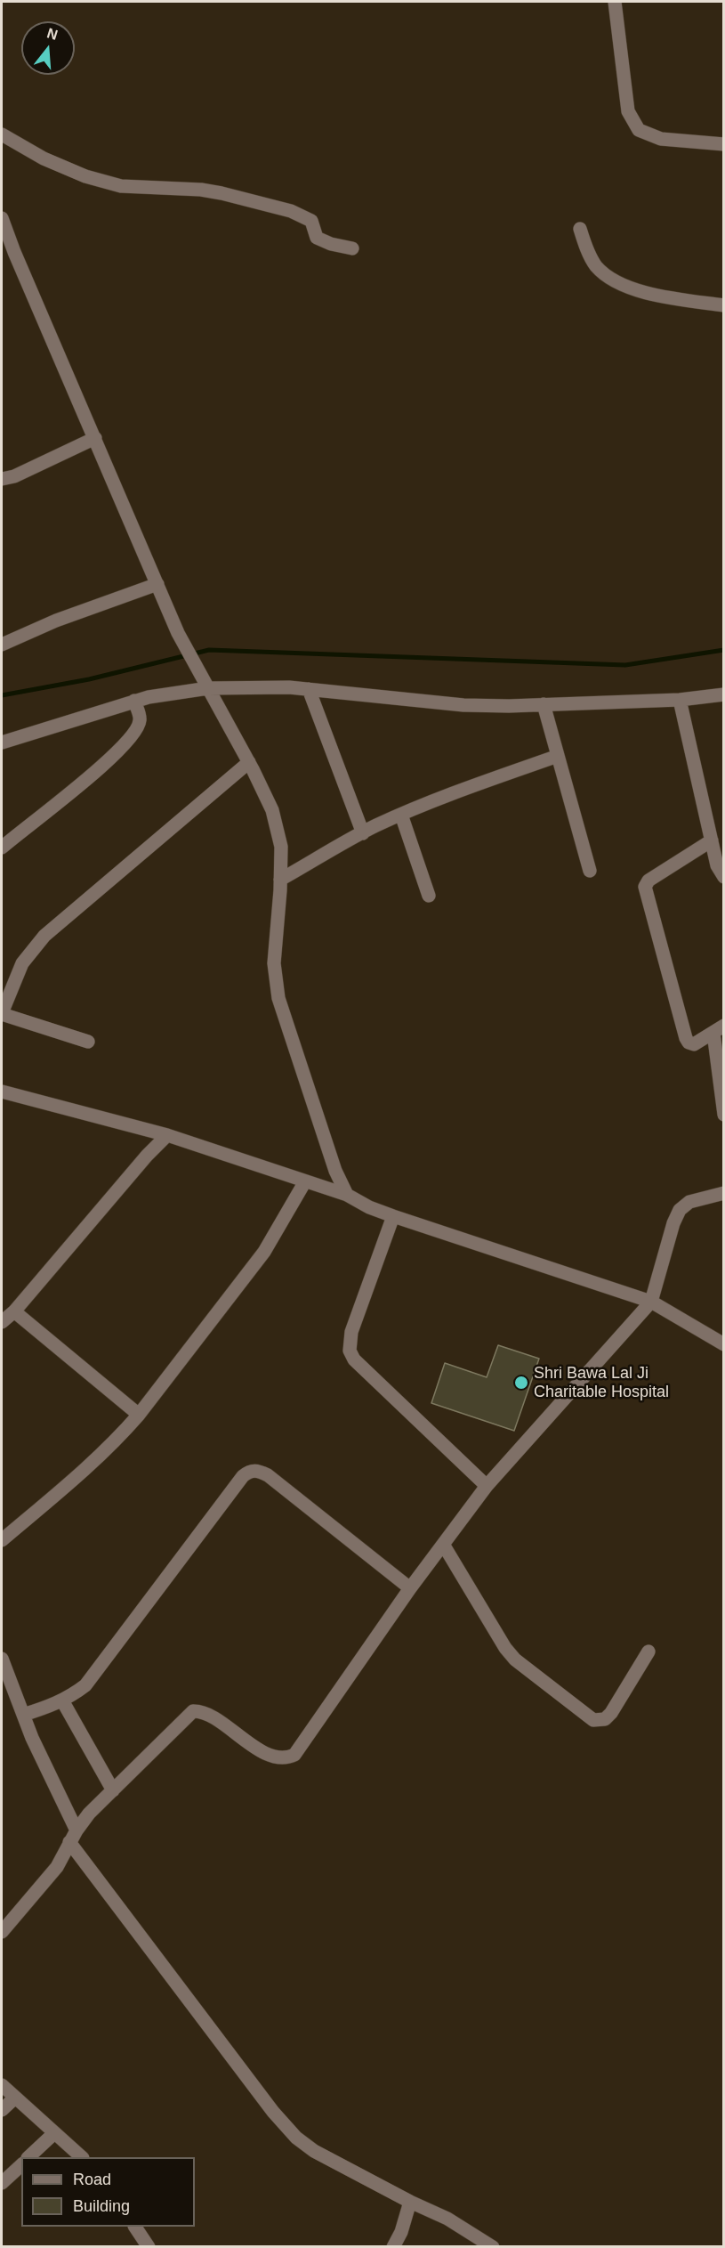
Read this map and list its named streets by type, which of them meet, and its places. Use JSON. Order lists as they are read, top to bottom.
{
  "places": ["Shri Bawa Lal Ji Charitable Hospital"],
  "legend": ["Road", "Building"],
  "north": "top"
}
